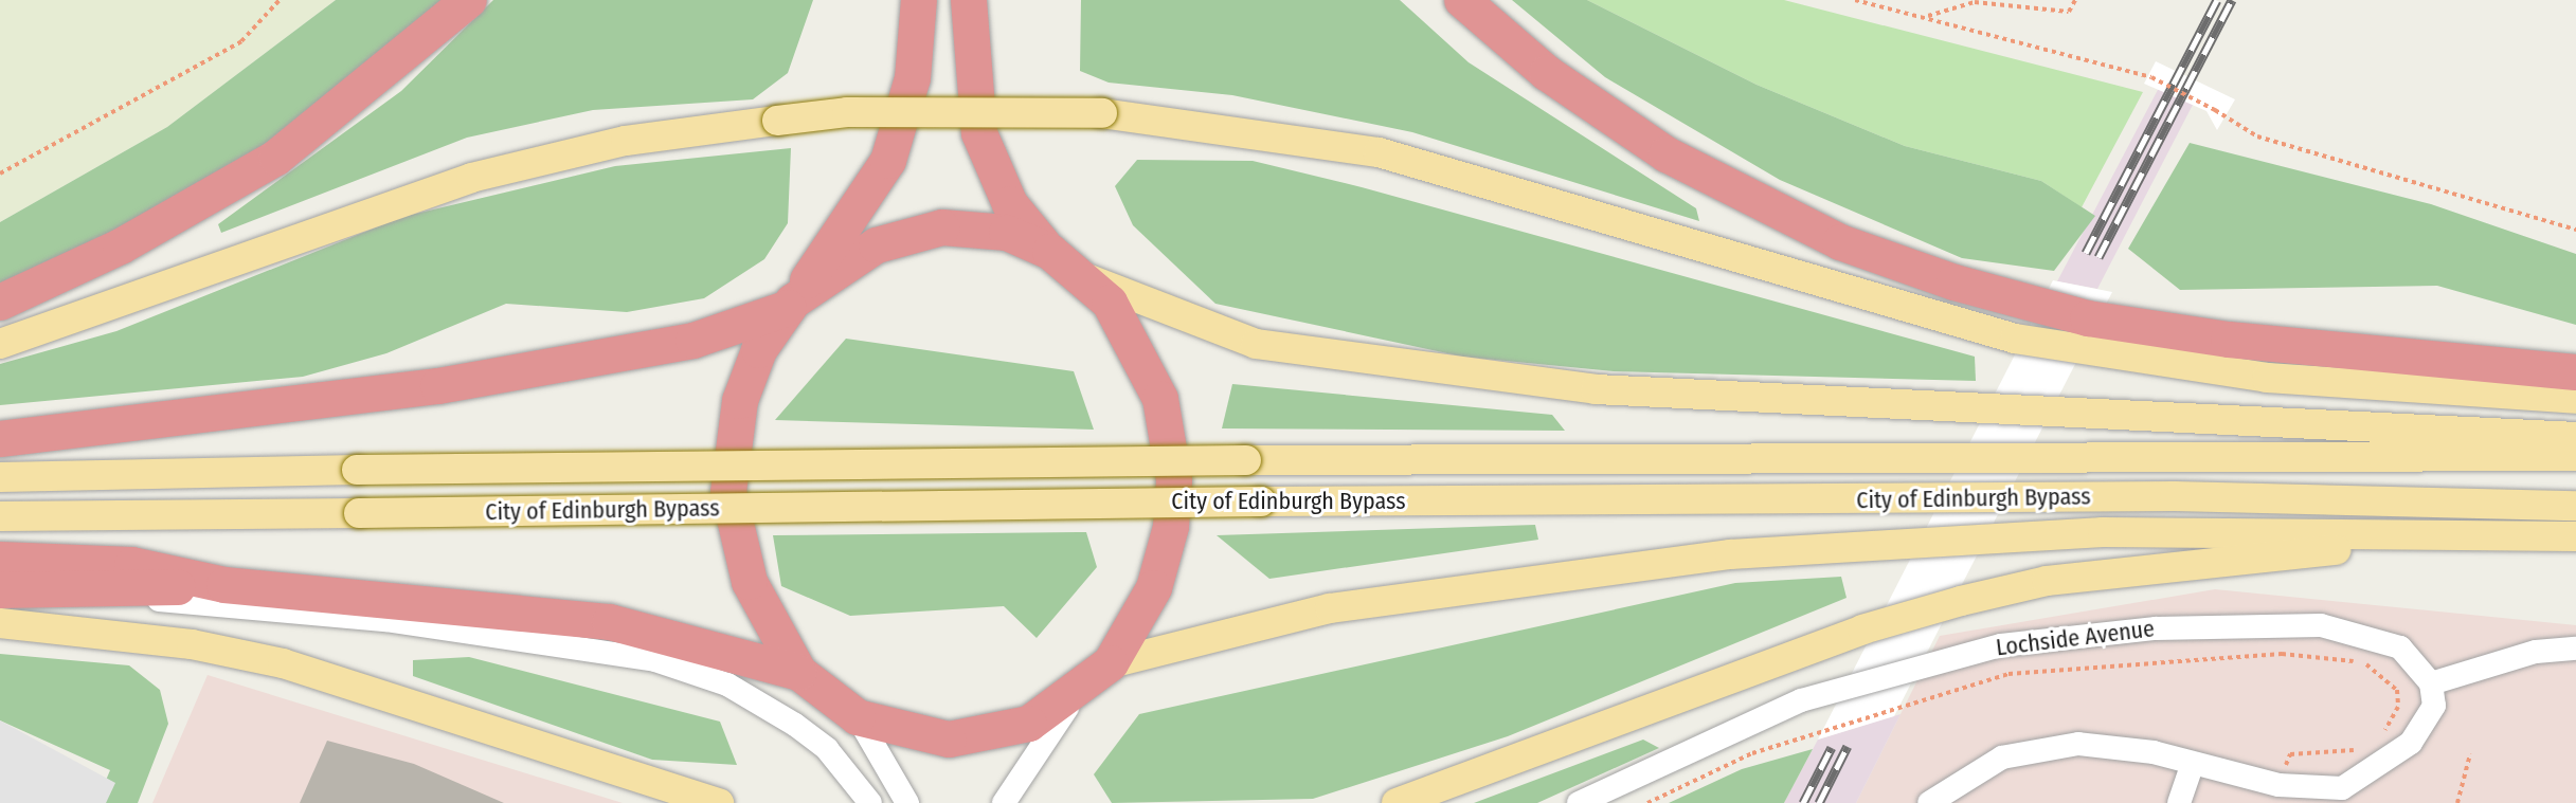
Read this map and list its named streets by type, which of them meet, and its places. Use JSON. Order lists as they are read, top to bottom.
{
  "streets": {
    "main road": ["City of Edinburgh Bypass"],
    "street": ["Lochside Avenue"]
  }
}
